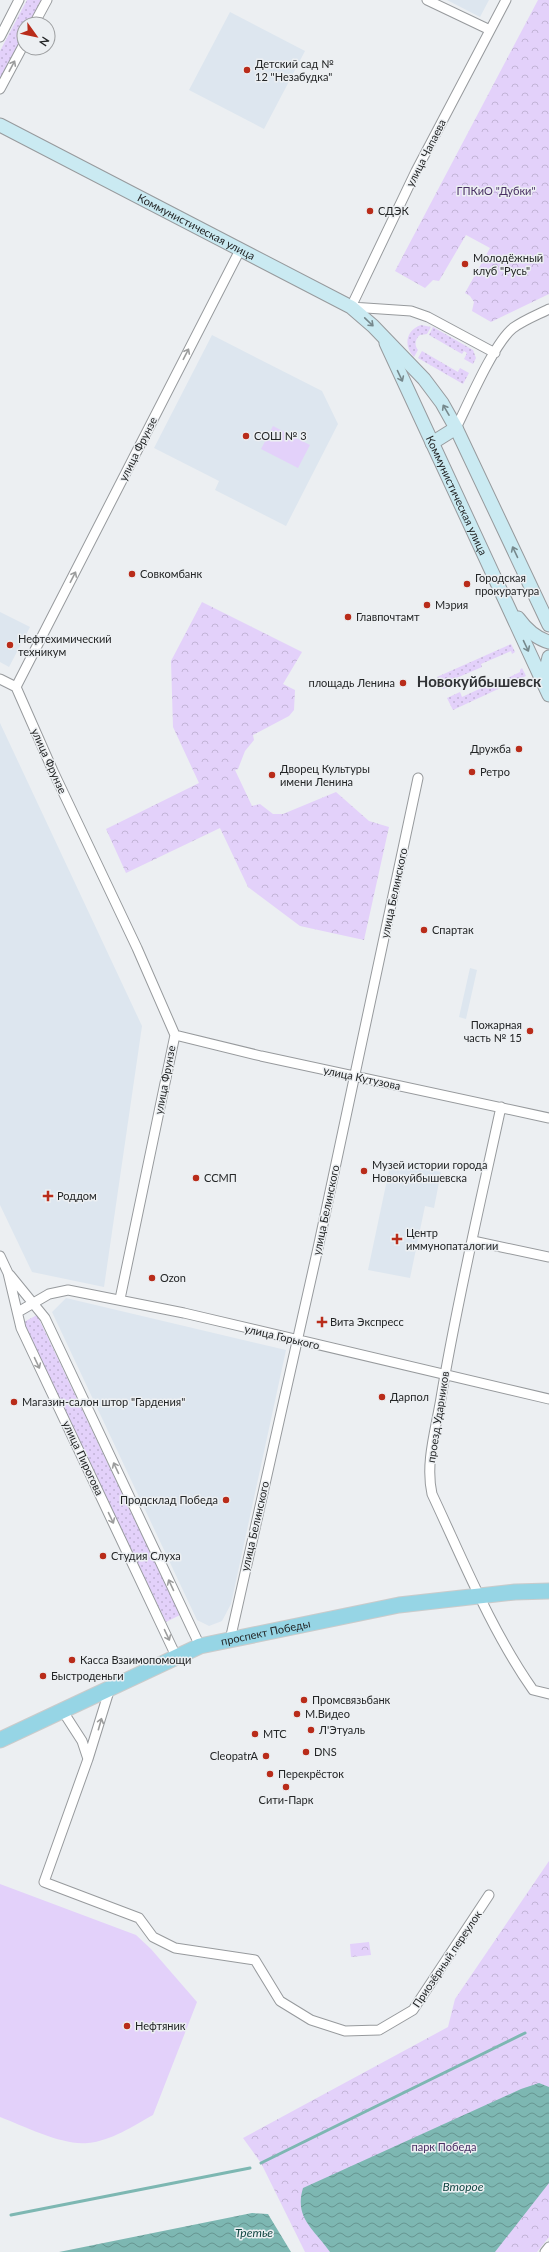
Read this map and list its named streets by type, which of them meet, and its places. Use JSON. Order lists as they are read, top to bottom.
{
  "streets": {
    "main road": ["Коммунистическая улица", "проспект Победы"],
    "street": [
      "улица Чапаева",
      "улица Фрунзе",
      "улица Белинского",
      "улица Кутузова",
      "улица Горького",
      "проезд Ударников",
      "улица Пирогова",
      "Приозёрный переулок"
    ]
  },
  "crossings": [
    ["улица Чапаева", "Коммунистическая улица"],
    ["Коммунистическая улица", "улица Фрунзе"],
    ["улица Фрунзе", "улица Кутузова"],
    ["улица Фрунзе", "улица Горького"],
    ["улица Белинского", "улица Кутузова"],
    ["улица Белинского", "улица Горького"],
    ["улица Белинского", "проспект Победы"],
    ["улица Кутузова", "проезд Ударников"],
    ["улица Горького", "проезд Ударников"],
    ["улица Горького", "улица Пирогова"],
    ["проезд Ударников", "проспект Победы"],
    ["улица Пирогова", "проспект Победы"]
  ],
  "one_way": ["улица Фрунзе"],
  "districts": ["Новокуйбышевск"],
  "water": ["Второе", "Третье"],
  "parks": ["ГПКиО \"Дубки\"", "парк Победa"],
  "places": {
    "other": [
      "Детский сад № 12 \"Незабудка\"",
      "СДЭК",
      "Молодёжный клуб \"Русь\"",
      "СОШ № 3",
      "Совкомбанк",
      "Городская прокуратура",
      "Мэрия",
      "Главпочтамт",
      "Нефтехимический техникум",
      "площадь Ленина",
      "Дружба",
      "Ретро",
      "Дворец Культуры имени Ленина",
      "Спартак",
      "Пожарная часть № 15",
      "Музей истории города Новокуйбышевска",
      "ССМП",
      "Ozon",
      "Дарпол",
      "Магазин-салон штор \"Гардения\"",
      "Продсклад Победа",
      "Студия Слуха",
      "Касса Взаимопомощи",
      "Быстроденьги",
      "Промсвязьбанк",
      "М.Видео",
      "Л'Этуаль",
      "МТС",
      "DNS",
      "CleopatrA",
      "Перекрёсток",
      "Сити-Парк",
      "Нефтяник"
    ],
    "health": ["Роддом", "Центр иммунопаталогии", "Вита Экспресс"]
  },
  "north": "bottom right"
}
